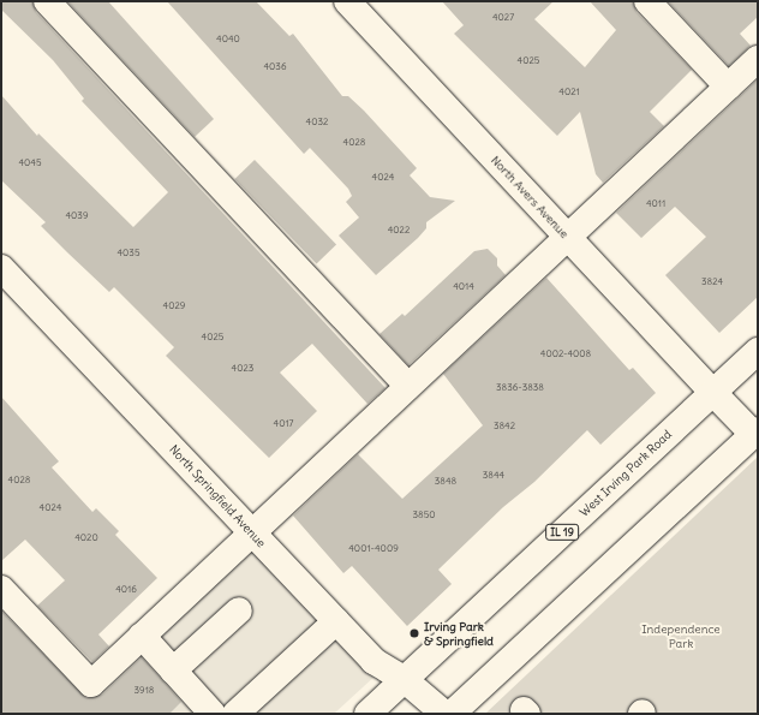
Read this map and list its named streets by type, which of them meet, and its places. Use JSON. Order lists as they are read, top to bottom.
{
  "streets": {
    "street": [
      "North Avers Avenue",
      "West Irving Park Road",
      "North Springfield Avenue",
      "IL 19"
    ]
  },
  "crossings": [
    ["North Avers Avenue", "West Irving Park Road"],
    ["West Irving Park Road", "North Springfield Avenue"]
  ],
  "parks": ["Independence Park"],
  "places": ["Irving Park & Springfield"],
  "house_numbers": [
    "4027",
    "4040",
    "4025",
    "4036",
    "4021",
    "4032",
    "4028",
    "4045",
    "4024",
    "4011",
    "4039",
    "4022",
    "4035",
    "3824",
    "4014",
    "4029",
    "4025",
    "4002-4008",
    "4023",
    "3836-3838",
    "4017",
    "3842",
    "3844",
    "4028",
    "3848",
    "4024",
    "3850",
    "4020",
    "4001-4009",
    "4016",
    "3918"
  ]
}
